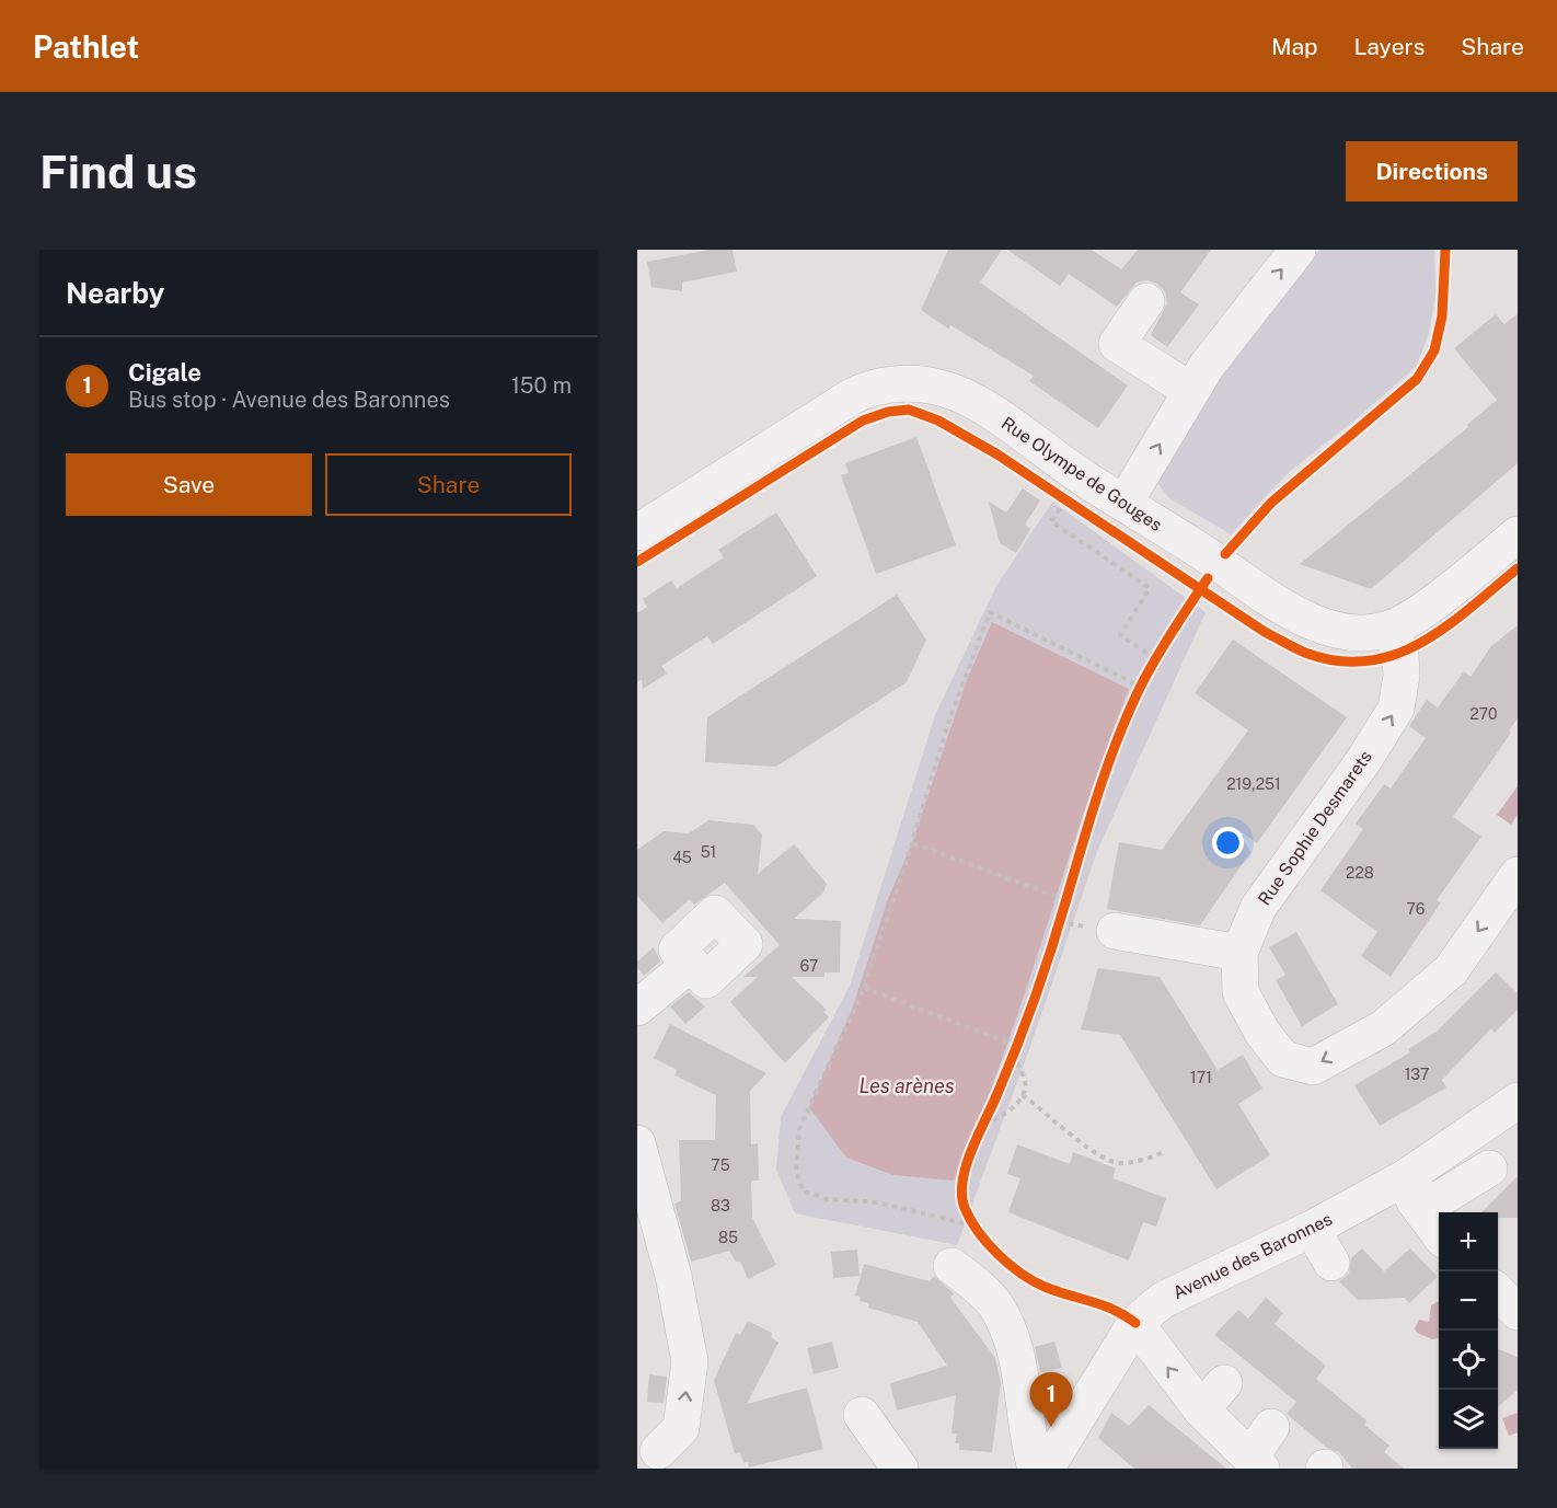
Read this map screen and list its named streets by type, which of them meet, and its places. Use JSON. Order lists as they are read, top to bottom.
{
  "streets": {
    "street": ["Rue Olympe de Gouges", "Rue Sophie Desmarets", "Avenue des Baronnes"]
  },
  "crossings": [
    ["Rue Olympe de Gouges", "Rue Sophie Desmarets"]
  ],
  "water": ["Les arènes"],
  "house_numbers": [
    "270",
    "219,251",
    "51",
    "45",
    "228",
    "76",
    "67",
    "137",
    "171",
    "75",
    "83",
    "85"
  ],
  "page": {
    "header": "Pathlet",
    "nav": ["Map", "Layers", "Share"],
    "buttons": [
      "Directions",
      ["Save", "Share"]
    ],
    "title": "Find us",
    "heading": "Nearby",
    "list": [
      {
        "mark": "1",
        "name": "Cigale",
        "note": "Bus stop · Avenue des Baronnes",
        "value": "150 m"
      }
    ],
    "map_buttons": ["+", "−"],
    "pins": "1"
  }
}
